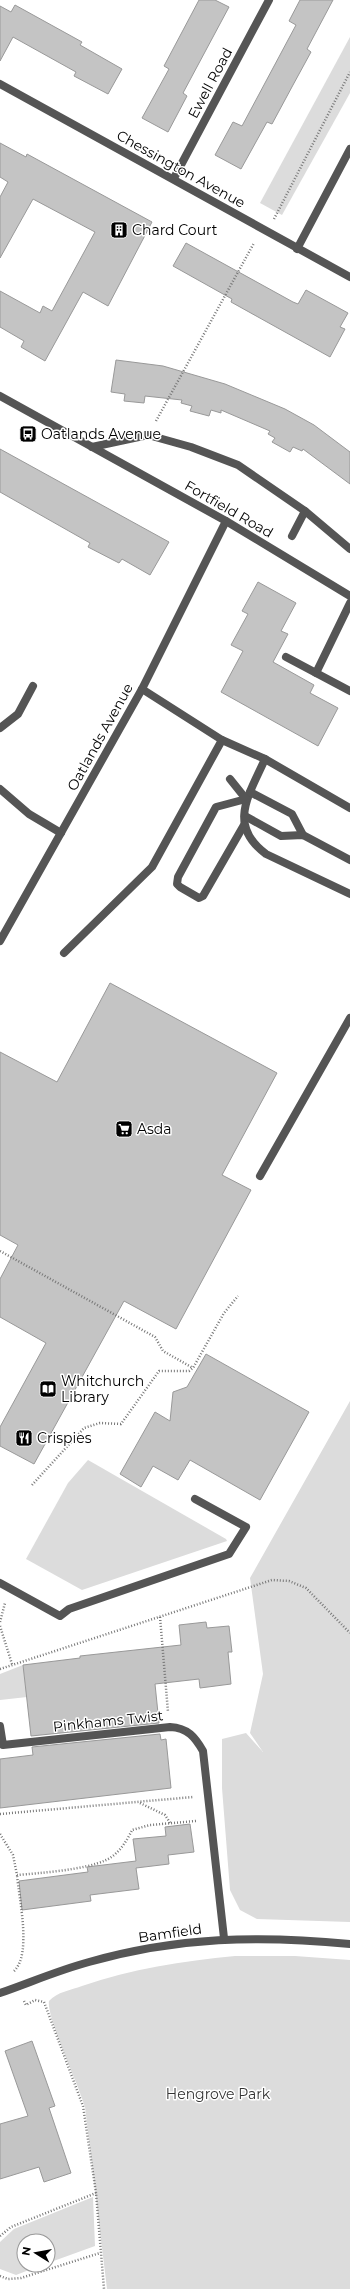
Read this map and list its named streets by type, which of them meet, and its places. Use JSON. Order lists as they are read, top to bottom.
{
  "streets": {
    "street": [
      "Ewell Road",
      "Chessington Avenue",
      "Fortfield Road",
      "Oatlands Avenue",
      "Pinkhams Twist",
      "Bamfield"
    ]
  },
  "crossings": [
    ["Ewell Road", "Chessington Avenue"],
    ["Fortfield Road", "Oatlands Avenue"],
    ["Pinkhams Twist", "Bamfield"]
  ],
  "parks": ["Hengrove Park"],
  "places": {
    "building": ["Chard Court"],
    "bus stop": ["Oatlands Avenue"],
    "supermarket": ["Asda"],
    "library": ["Whitchurch Library"],
    "restaurant": ["Crispies"]
  },
  "north": "left"
}
